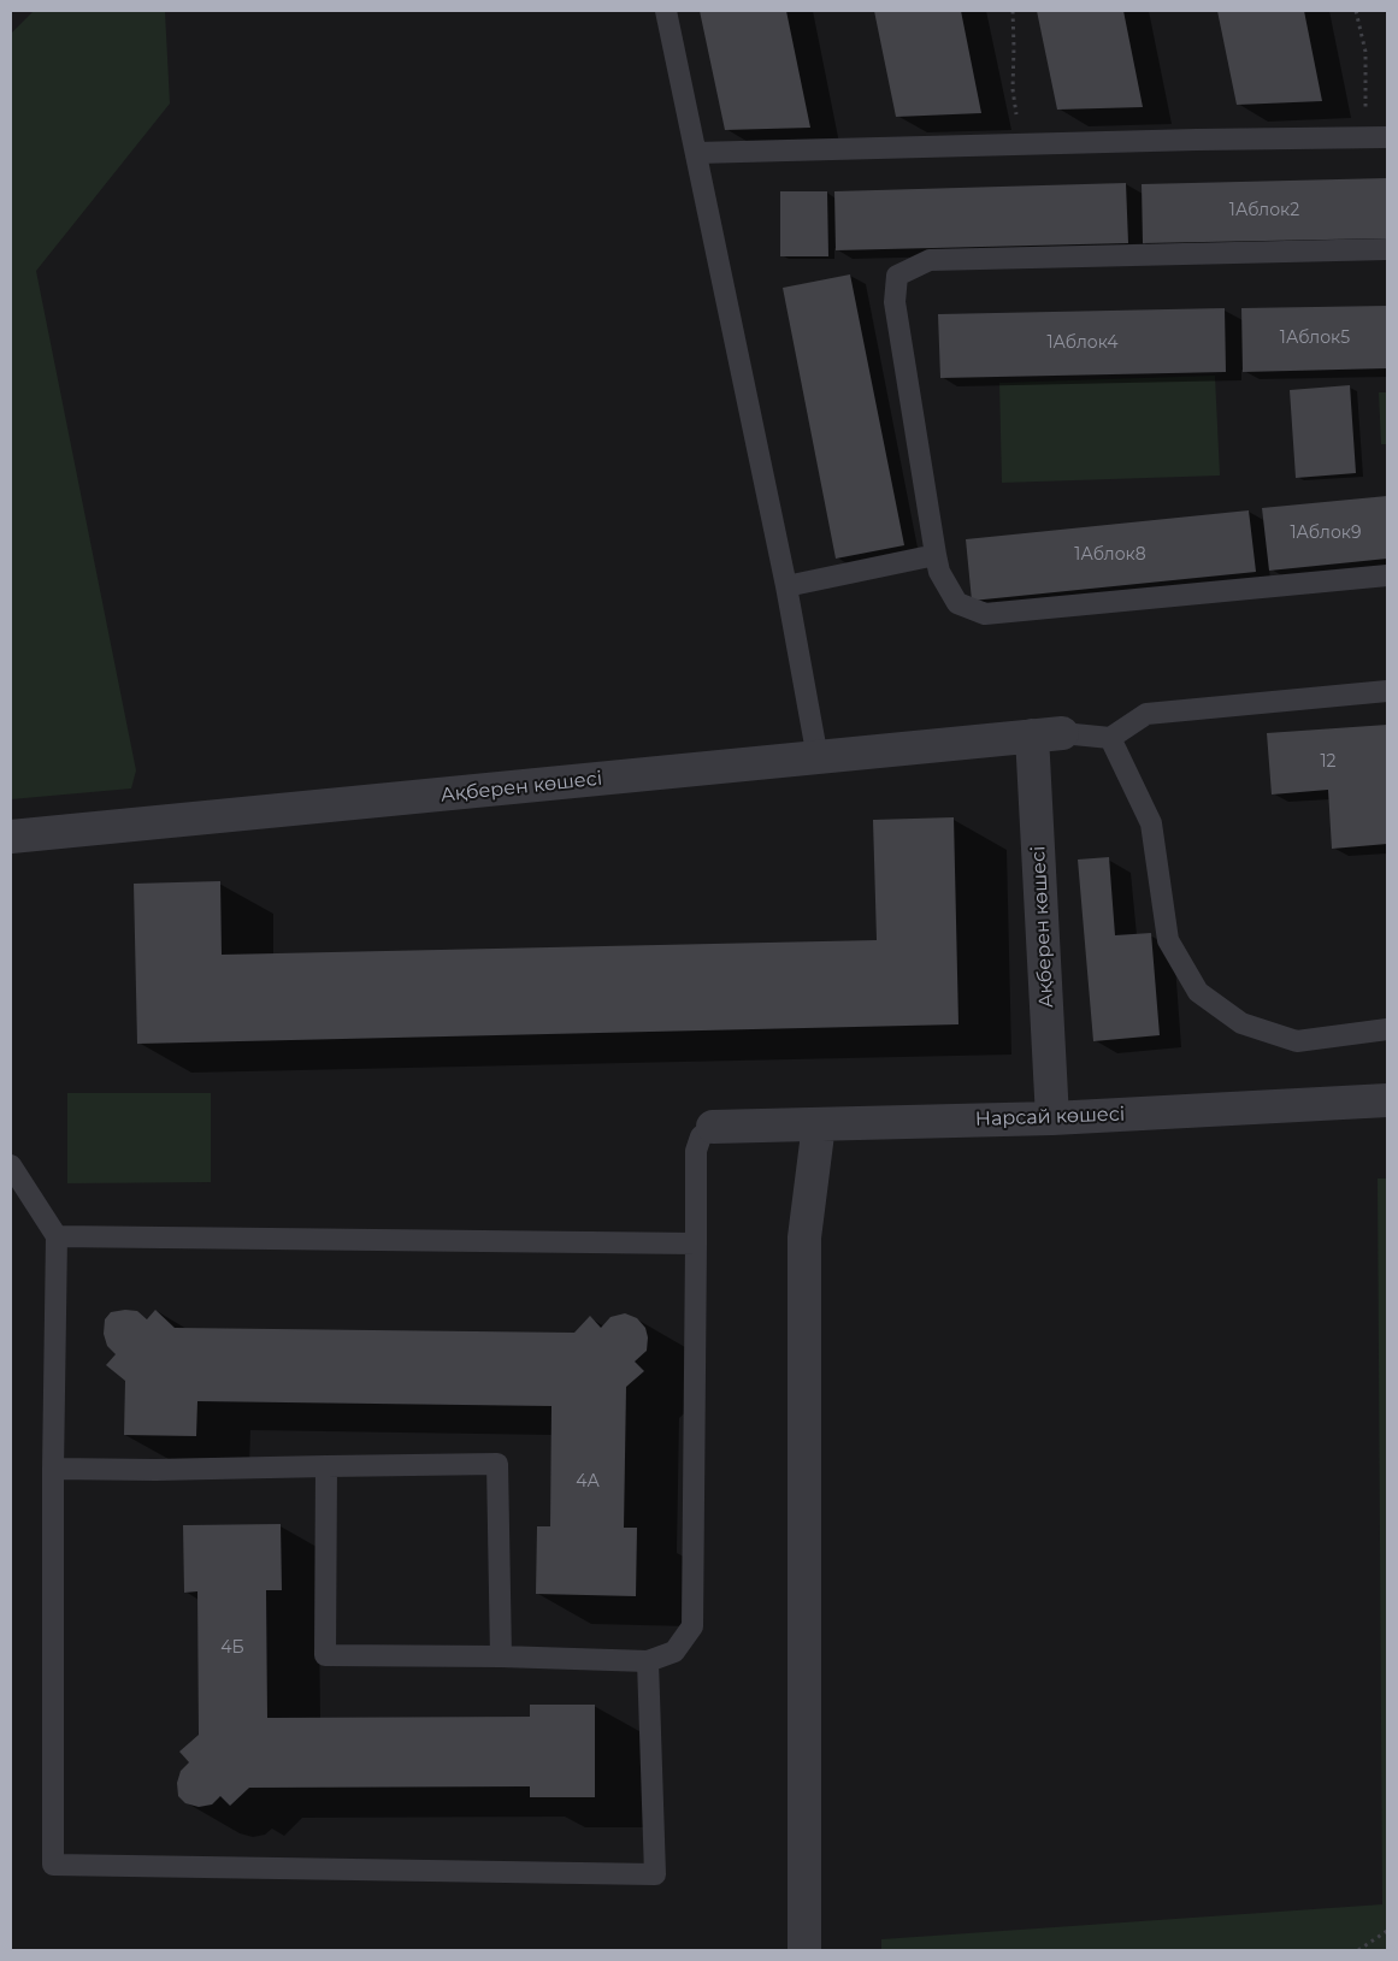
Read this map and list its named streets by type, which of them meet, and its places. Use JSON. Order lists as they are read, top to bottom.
{
  "streets": {
    "street": ["Ақберен көшесі", "Нарсай көшесі"]
  },
  "crossings": [
    ["Ақберен көшесі", "Нарсай көшесі"]
  ],
  "house_numbers": [
    "1Аблок2",
    "1Аблок5",
    "1Аблок4",
    "1Аблок9",
    "1Аблок8",
    "12",
    "4А",
    "4Б"
  ]
}
